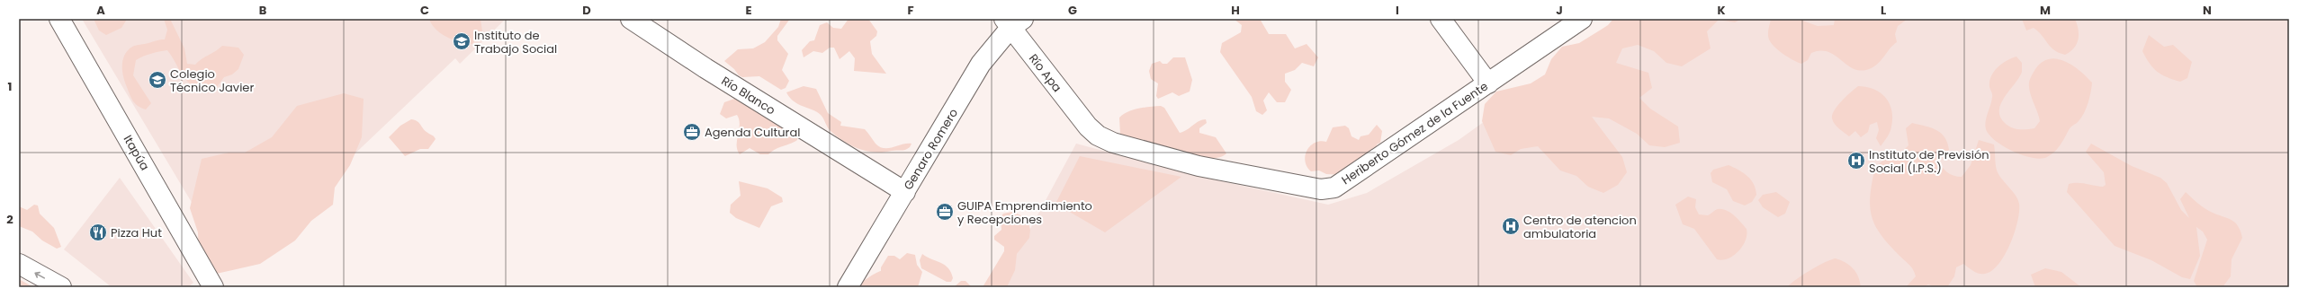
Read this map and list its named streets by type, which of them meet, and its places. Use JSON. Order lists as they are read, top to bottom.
{
  "streets": {
    "street": [
      "Río Apa",
      "Río Blanco",
      "Heriberto Gómez de la Fuente",
      "Genaro Romero",
      "Itapúa"
    ]
  },
  "crossings": [
    ["Río Apa", "Heriberto Gómez de la Fuente"],
    ["Río Apa", "Genaro Romero"],
    ["Río Blanco", "Genaro Romero"]
  ],
  "places": {
    "school or university": ["Instituto de Trabajo Social", "Colegio Técnico Javier"],
    "office": ["Agenda Cultural", "GUIPA Emprendimiento y Recepciones"],
    "hospital": ["Instituto de Previsión Social (I.P.S.)", "Centro de atencion ambulatoria"],
    "restaurant": ["Pizza Hut"]
  },
  "grid": {
    "columns": [
      "A",
      "B",
      "C",
      "D",
      "E",
      "F",
      "G",
      "H",
      "I",
      "J",
      "K",
      "L",
      "M",
      "N"
    ],
    "rows": ["1", "2"]
  }
}
